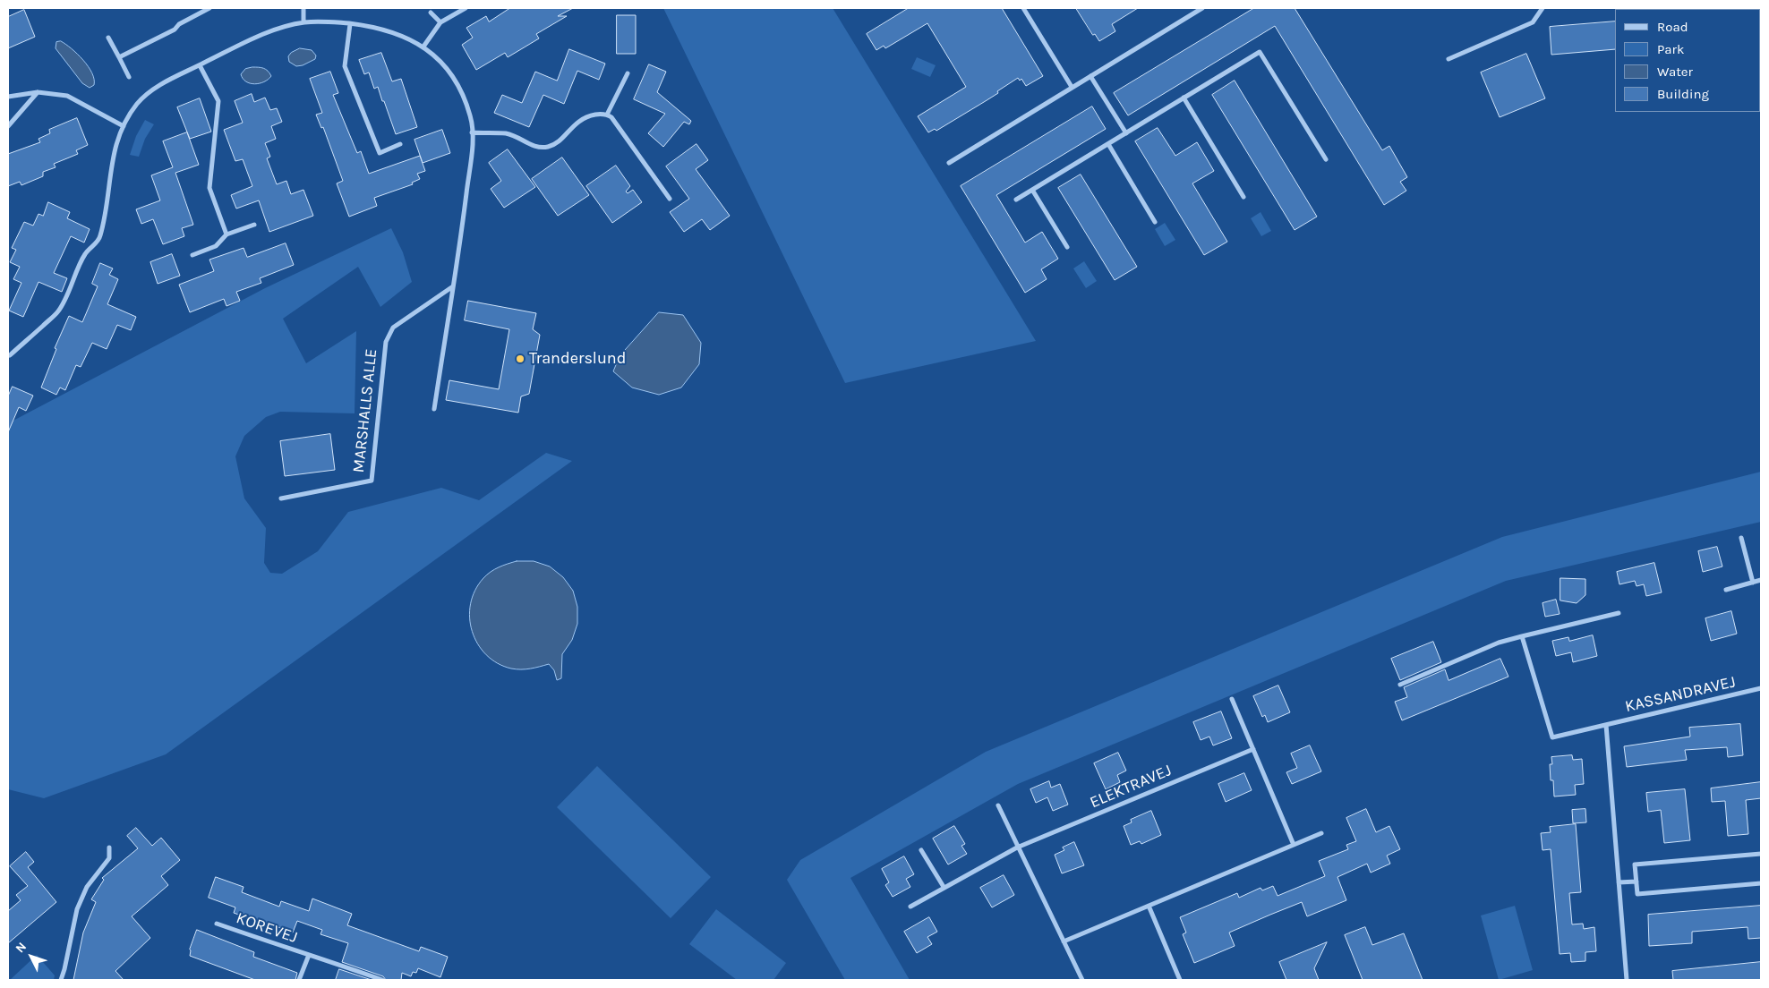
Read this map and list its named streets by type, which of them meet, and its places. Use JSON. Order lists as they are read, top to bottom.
{
  "streets": {
    "street": [
      "MARSHALLS ALLE",
      "KASSANDRAVEJ",
      "ELEKTRAVEJ",
      "KOREVEJ"
    ]
  },
  "places": ["Tranderslund"],
  "legend": [
    "Road",
    "Park",
    "Water",
    "Building"
  ],
  "north": "top left"
}
